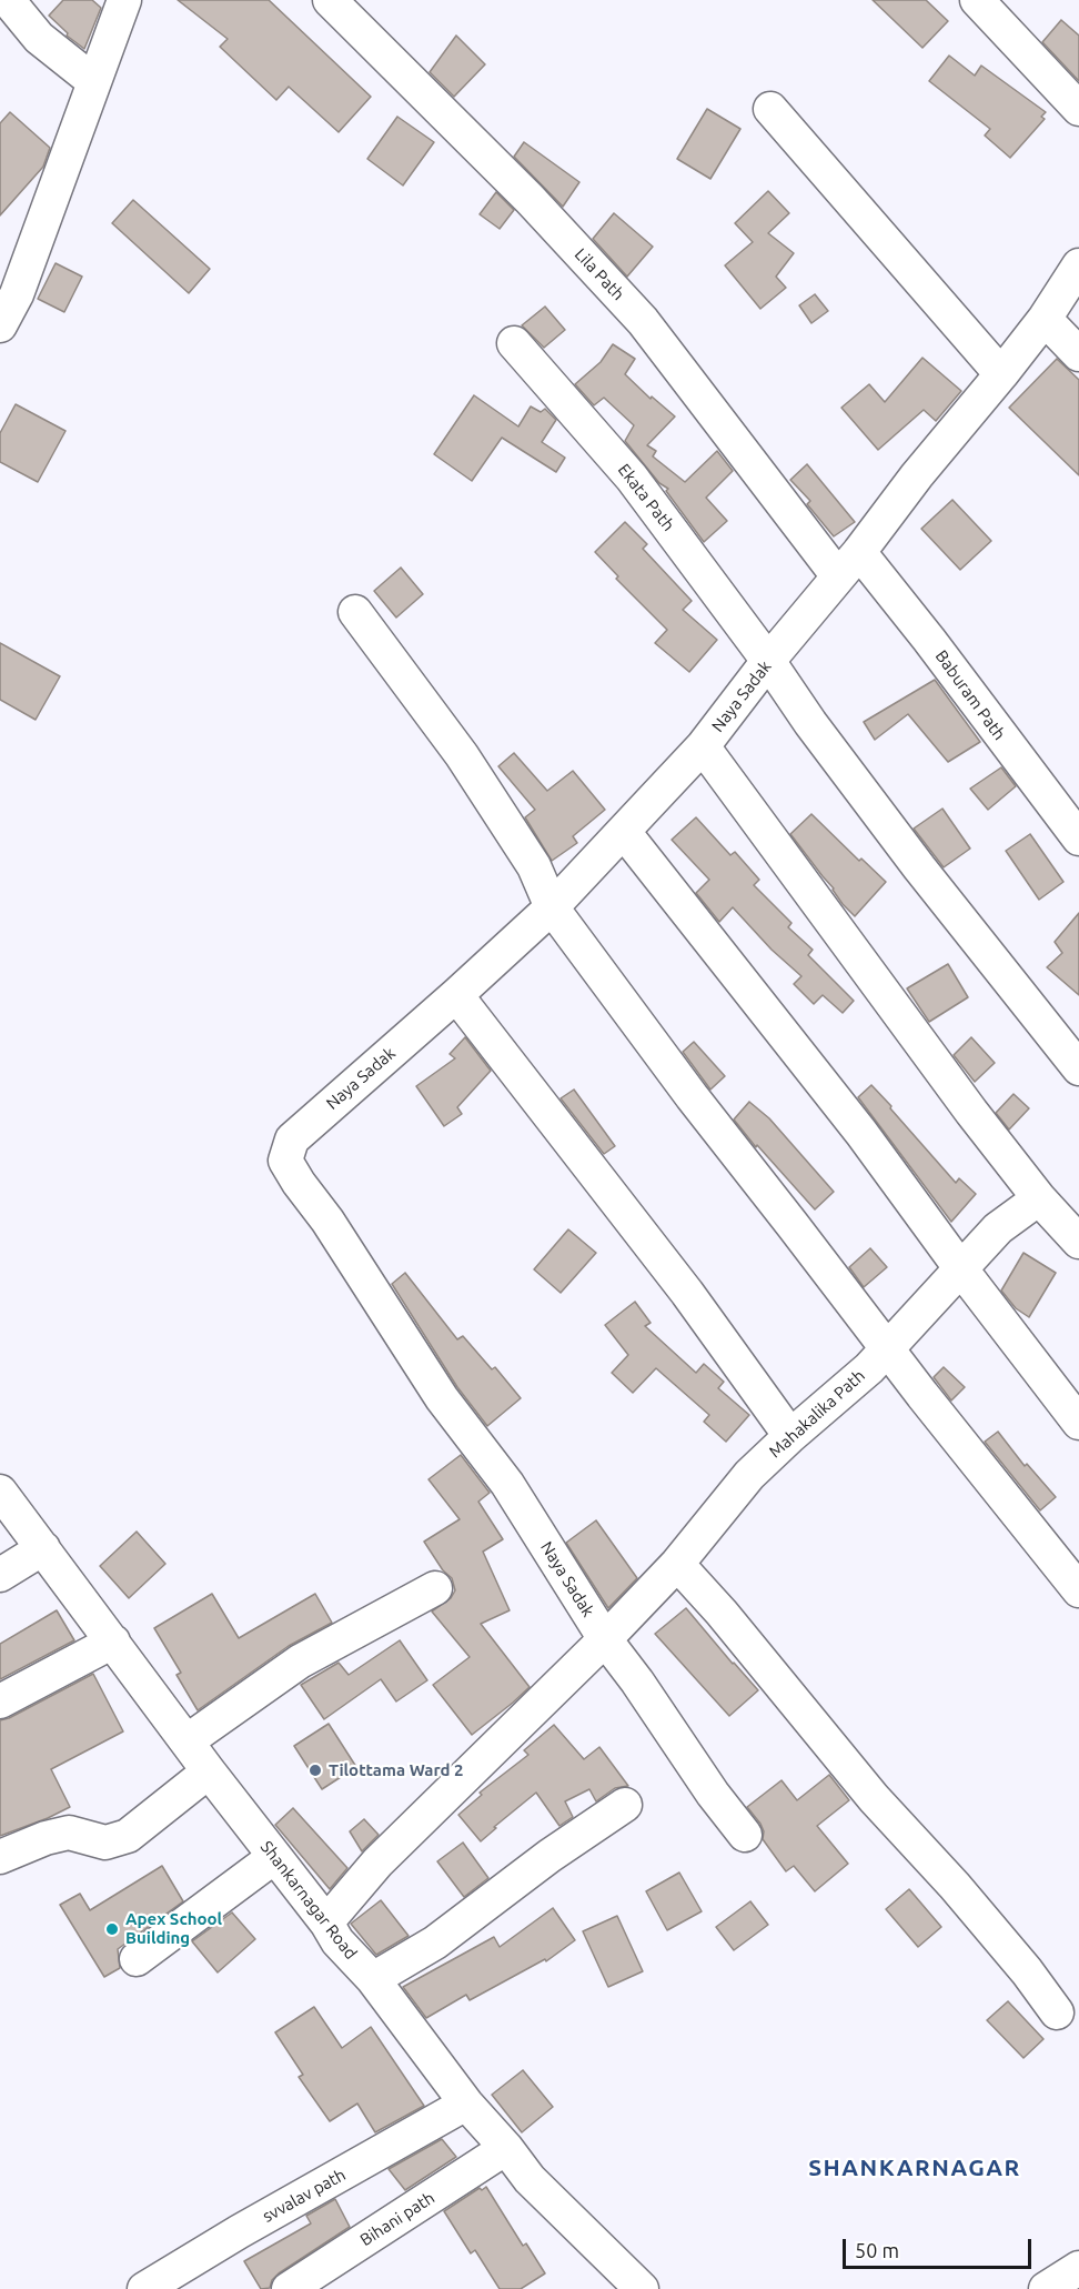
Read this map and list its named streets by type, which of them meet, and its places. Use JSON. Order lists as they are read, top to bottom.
{
  "streets": {
    "street": [
      "Lila Path",
      "Ekata Path",
      "Baburam Path",
      "Naya Sadak",
      "Mahakalika Path",
      "Shankarnagar Road",
      "svvalav path",
      "Bihani path"
    ]
  },
  "crossings": [
    ["Lila Path", "Baburam Path"],
    ["Lila Path", "Naya Sadak"],
    ["Ekata Path", "Naya Sadak"],
    ["Baburam Path", "Naya Sadak"],
    ["Naya Sadak", "Mahakalika Path"],
    ["Shankarnagar Road", "svvalav path"],
    ["Shankarnagar Road", "Bihani path"]
  ],
  "districts": ["SHANKARNAGAR"],
  "places": ["Tilottama Ward 2", "Apex School Building"],
  "scale_bar": "50 m"
}
